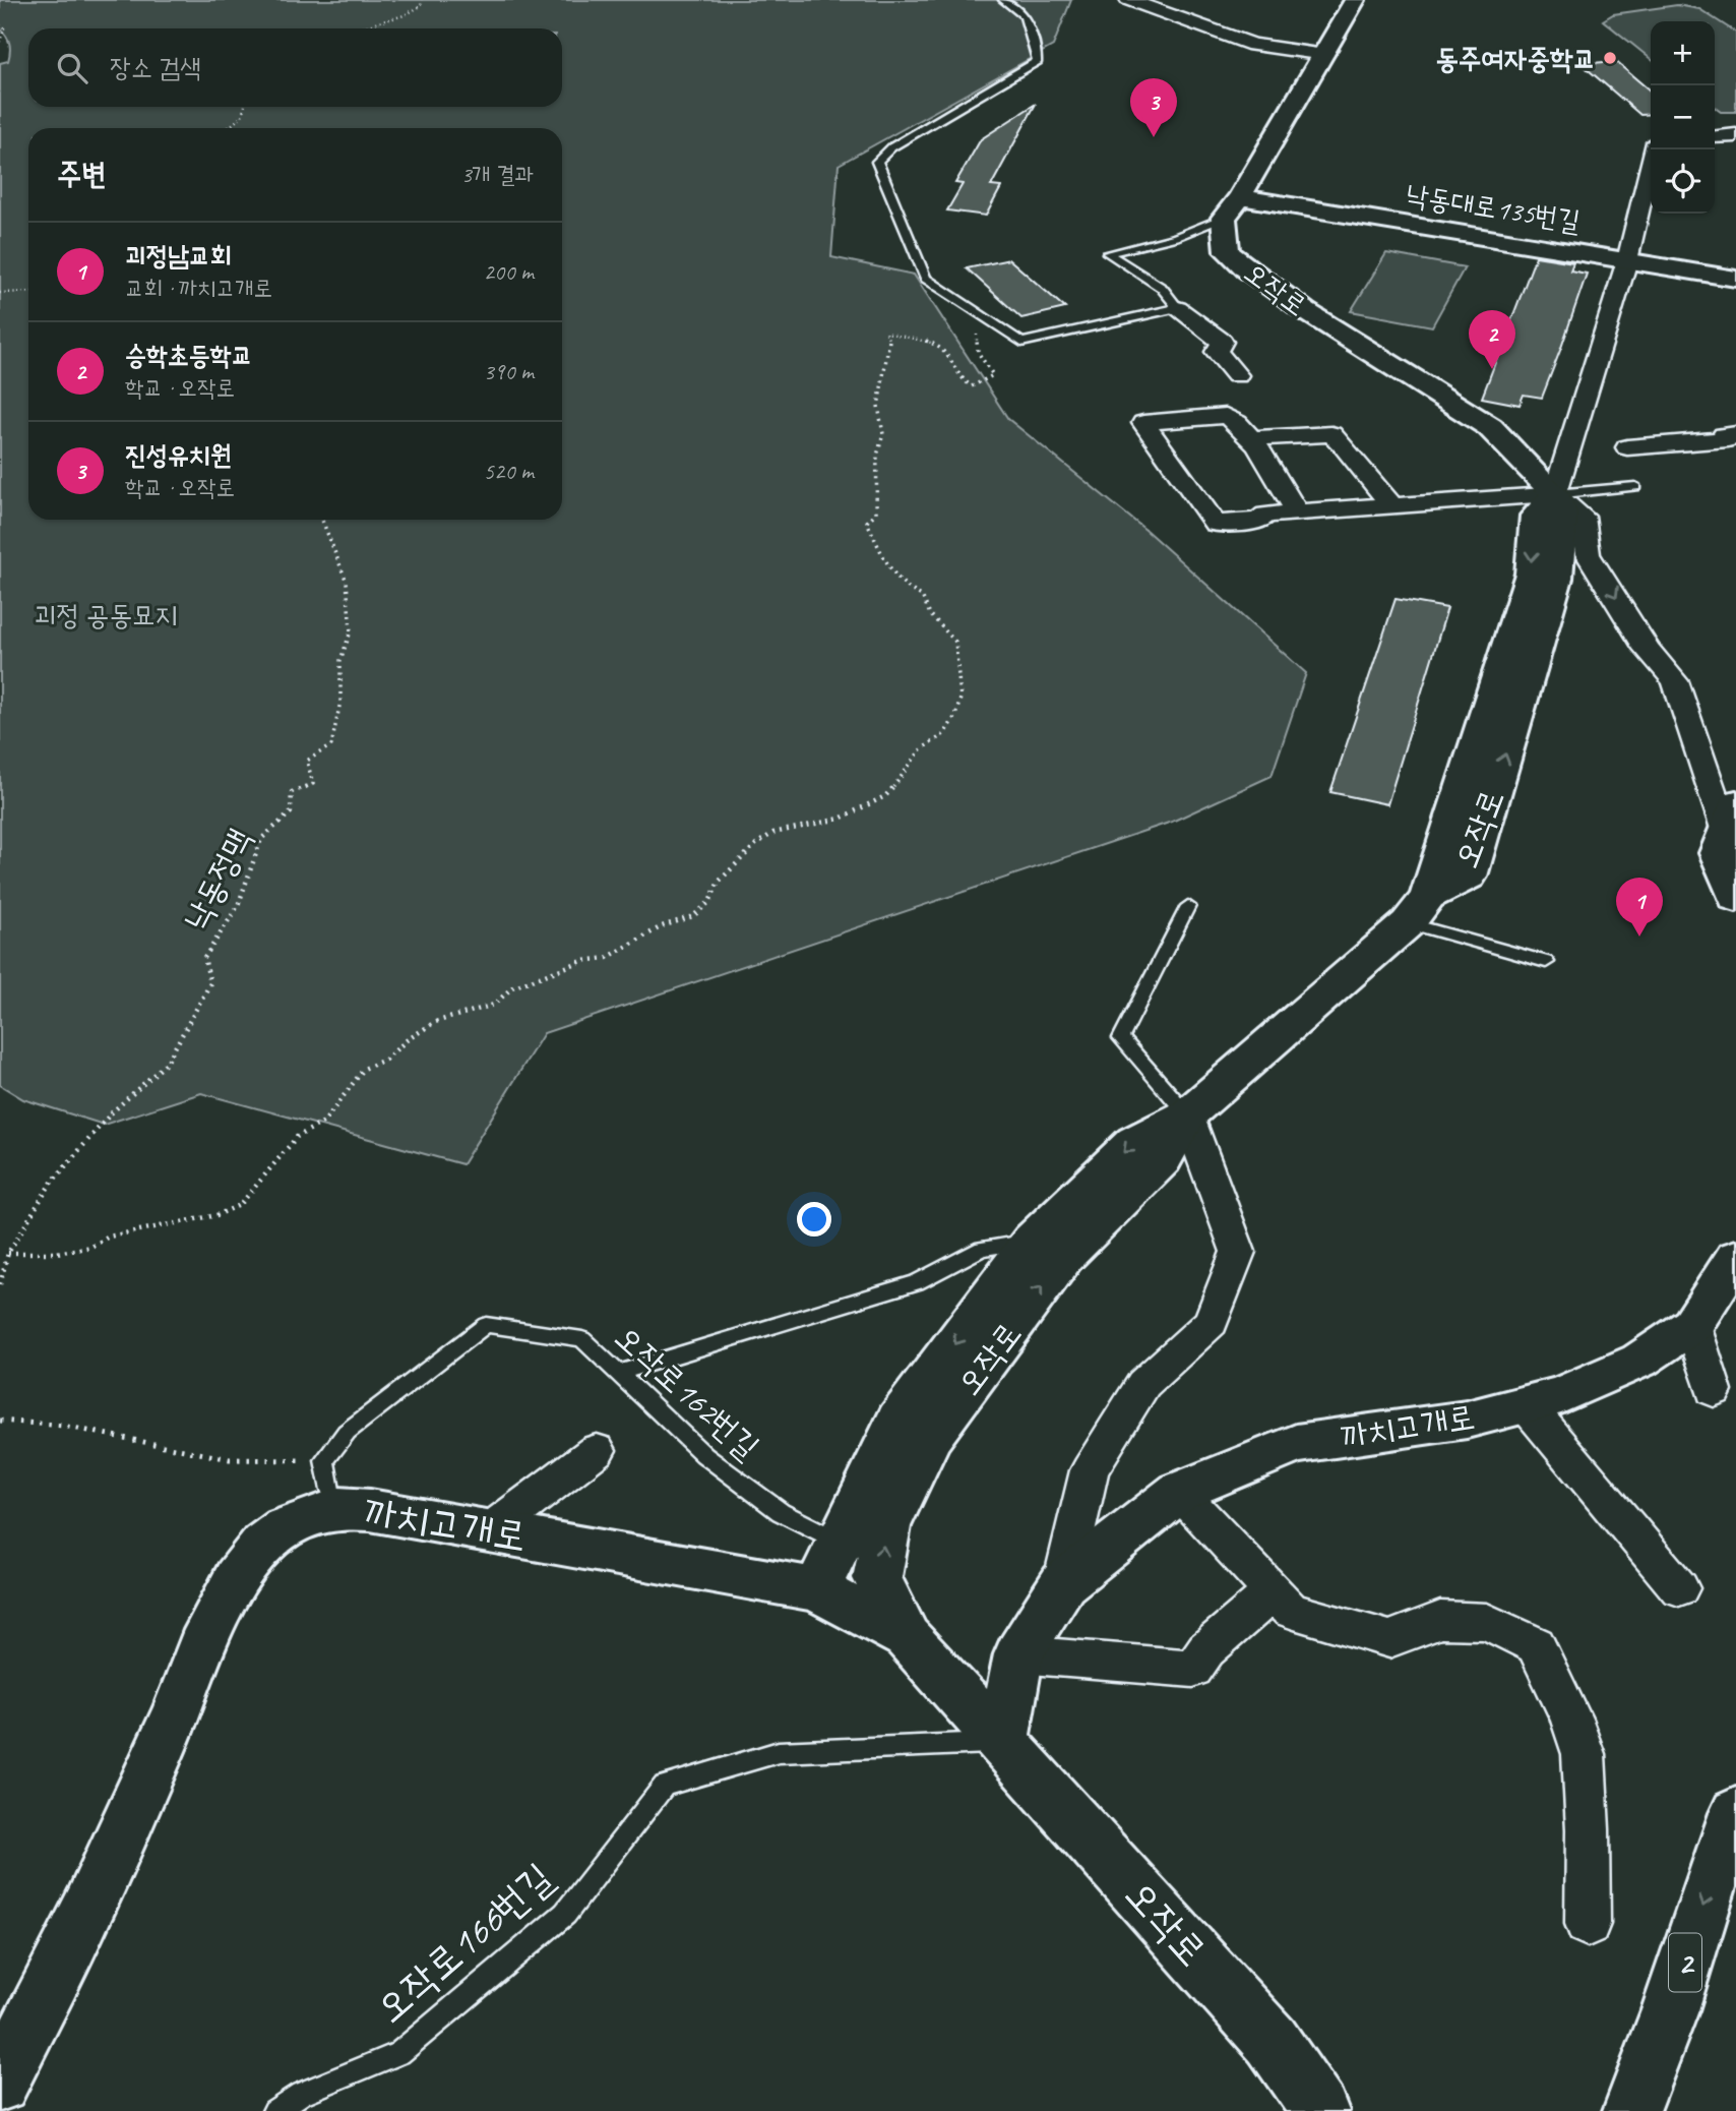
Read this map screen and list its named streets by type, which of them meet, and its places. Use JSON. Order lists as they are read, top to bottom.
{
  "streets": {
    "street": [
      "낙동대로135번길",
      "오작로",
      "까치고개로",
      "2"
    ],
    "lane": ["오작로162번길", "오작로166번길"],
    "path": ["낙동정맥"]
  },
  "crossings": [
    ["낙동대로135번길", "오작로"],
    ["오작로", "오작로162번길"],
    ["오작로", "까치고개로"],
    ["오작로", "오작로166번길"],
    ["까치고개로", "오작로166번길"]
  ],
  "parks": ["괴정 공동묘지"],
  "places": ["동주여자중학교"],
  "page": {
    "map_buttons": ["+", "−"],
    "search": "장소 검색",
    "pins": ["3", "2", "1"],
    "heading": ["주변", "3개 결과"],
    "list": [
      {
        "mark": "1",
        "name": "괴정남교회",
        "note": "교회 · 까치고개로",
        "value": "200 m"
      },
      {
        "mark": "2",
        "name": "승학초등학교",
        "note": "학교 · 오작로",
        "value": "390 m"
      },
      {
        "mark": "3",
        "name": "진성유치원",
        "note": "학교 · 오작로",
        "value": "520 m"
      }
    ]
  }
}
